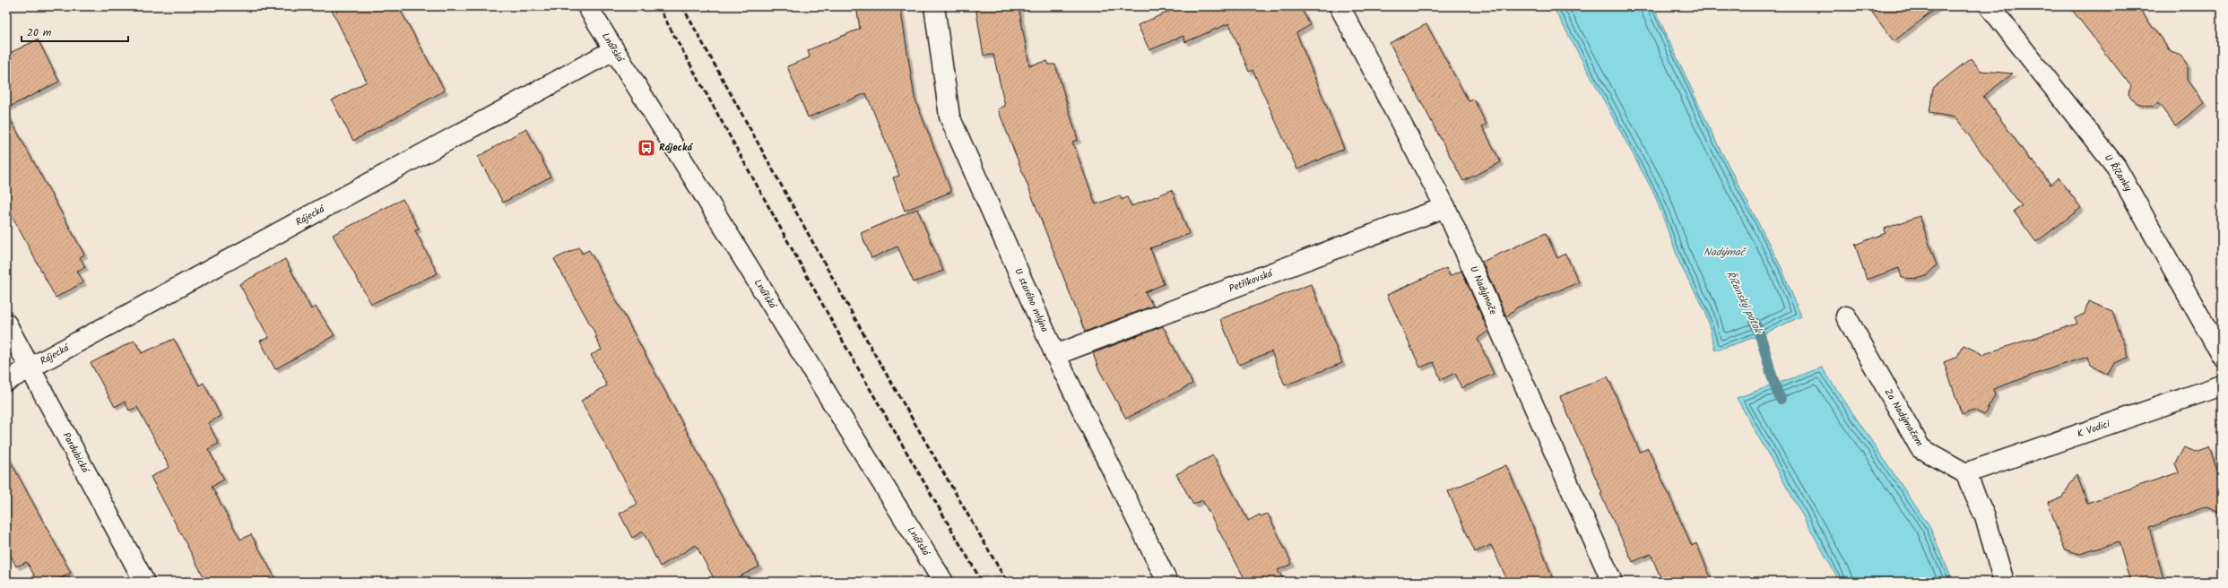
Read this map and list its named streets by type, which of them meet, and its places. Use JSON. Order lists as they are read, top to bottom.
{
  "streets": {
    "street": [
      "Lnářská",
      "U Říčanky",
      "Rájecká",
      "Petříkovská",
      "U Nadýmače",
      "U starého mlýna",
      "Za Nadýmačem",
      "K Vodici",
      "Pardubická"
    ]
  },
  "crossings": [
    ["Lnářská", "Rájecká"],
    ["Rájecká", "Pardubická"],
    ["Petříkovská", "U Nadýmače"],
    ["Petříkovská", "U starého mlýna"],
    ["Za Nadýmačem", "K Vodici"]
  ],
  "water": ["Nadýmač", "Říčanský potok"],
  "places": {
    "bus stop": ["Rájecká"]
  },
  "scale_bar": "20 m"
}
